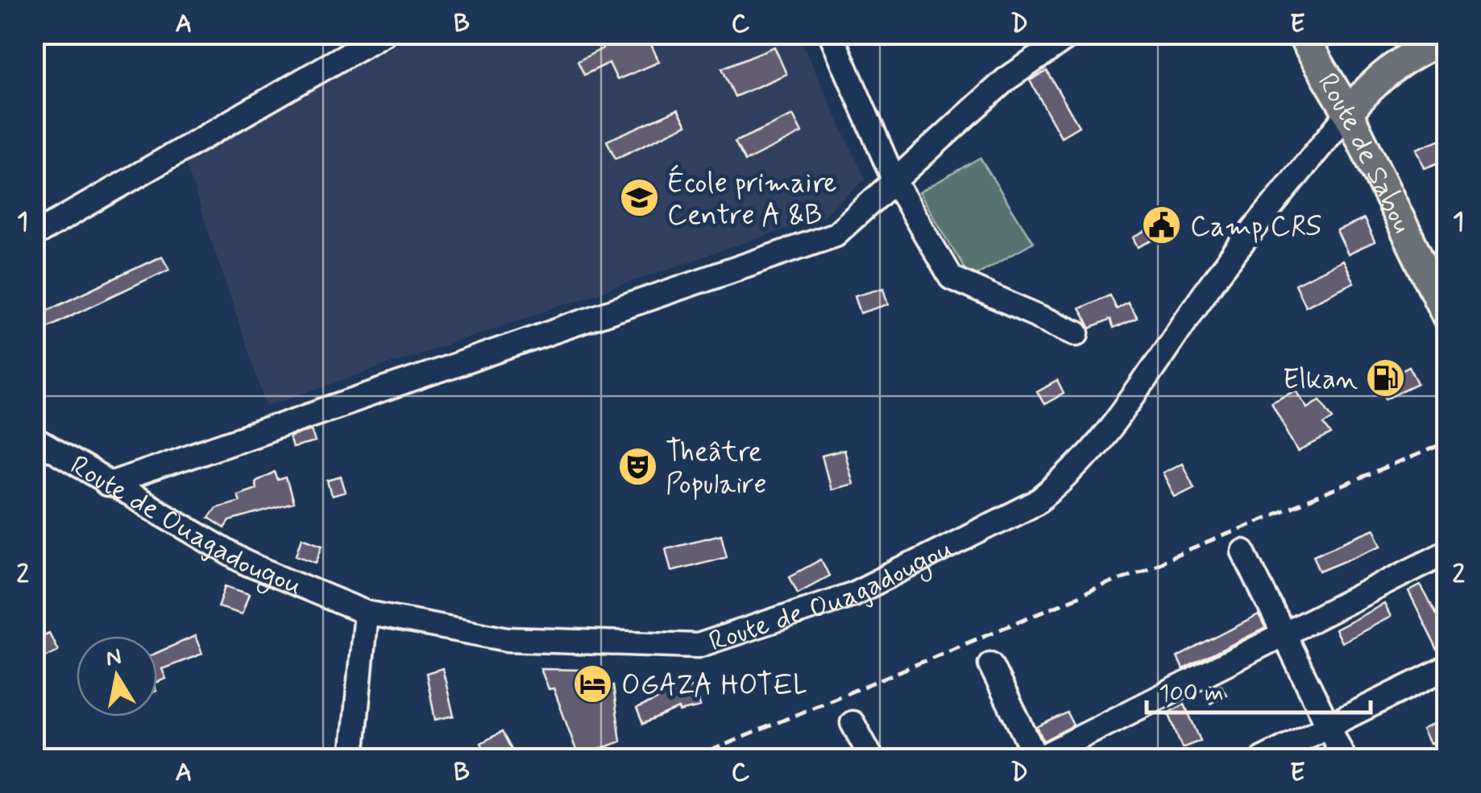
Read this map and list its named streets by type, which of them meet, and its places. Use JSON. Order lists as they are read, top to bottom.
{
  "streets": {
    "main road": ["Route de Sabou", "Route de Ouagadougou"]
  },
  "crossings": [
    ["Route de Sabou", "Route de Ouagadougou"]
  ],
  "places": {
    "school or university": ["École primaire Centre A &B"],
    "public building": ["Camp CRS"],
    "fuel station": ["Elkan"],
    "theatre": ["Theâtre Populaire"],
    "hotel": ["OGAZA HOTEL"]
  },
  "scale_bar": "100 m",
  "north": "top",
  "grid": {
    "columns": [
      "A",
      "B",
      "C",
      "D",
      "E"
    ],
    "rows": ["1", "2"]
  }
}
